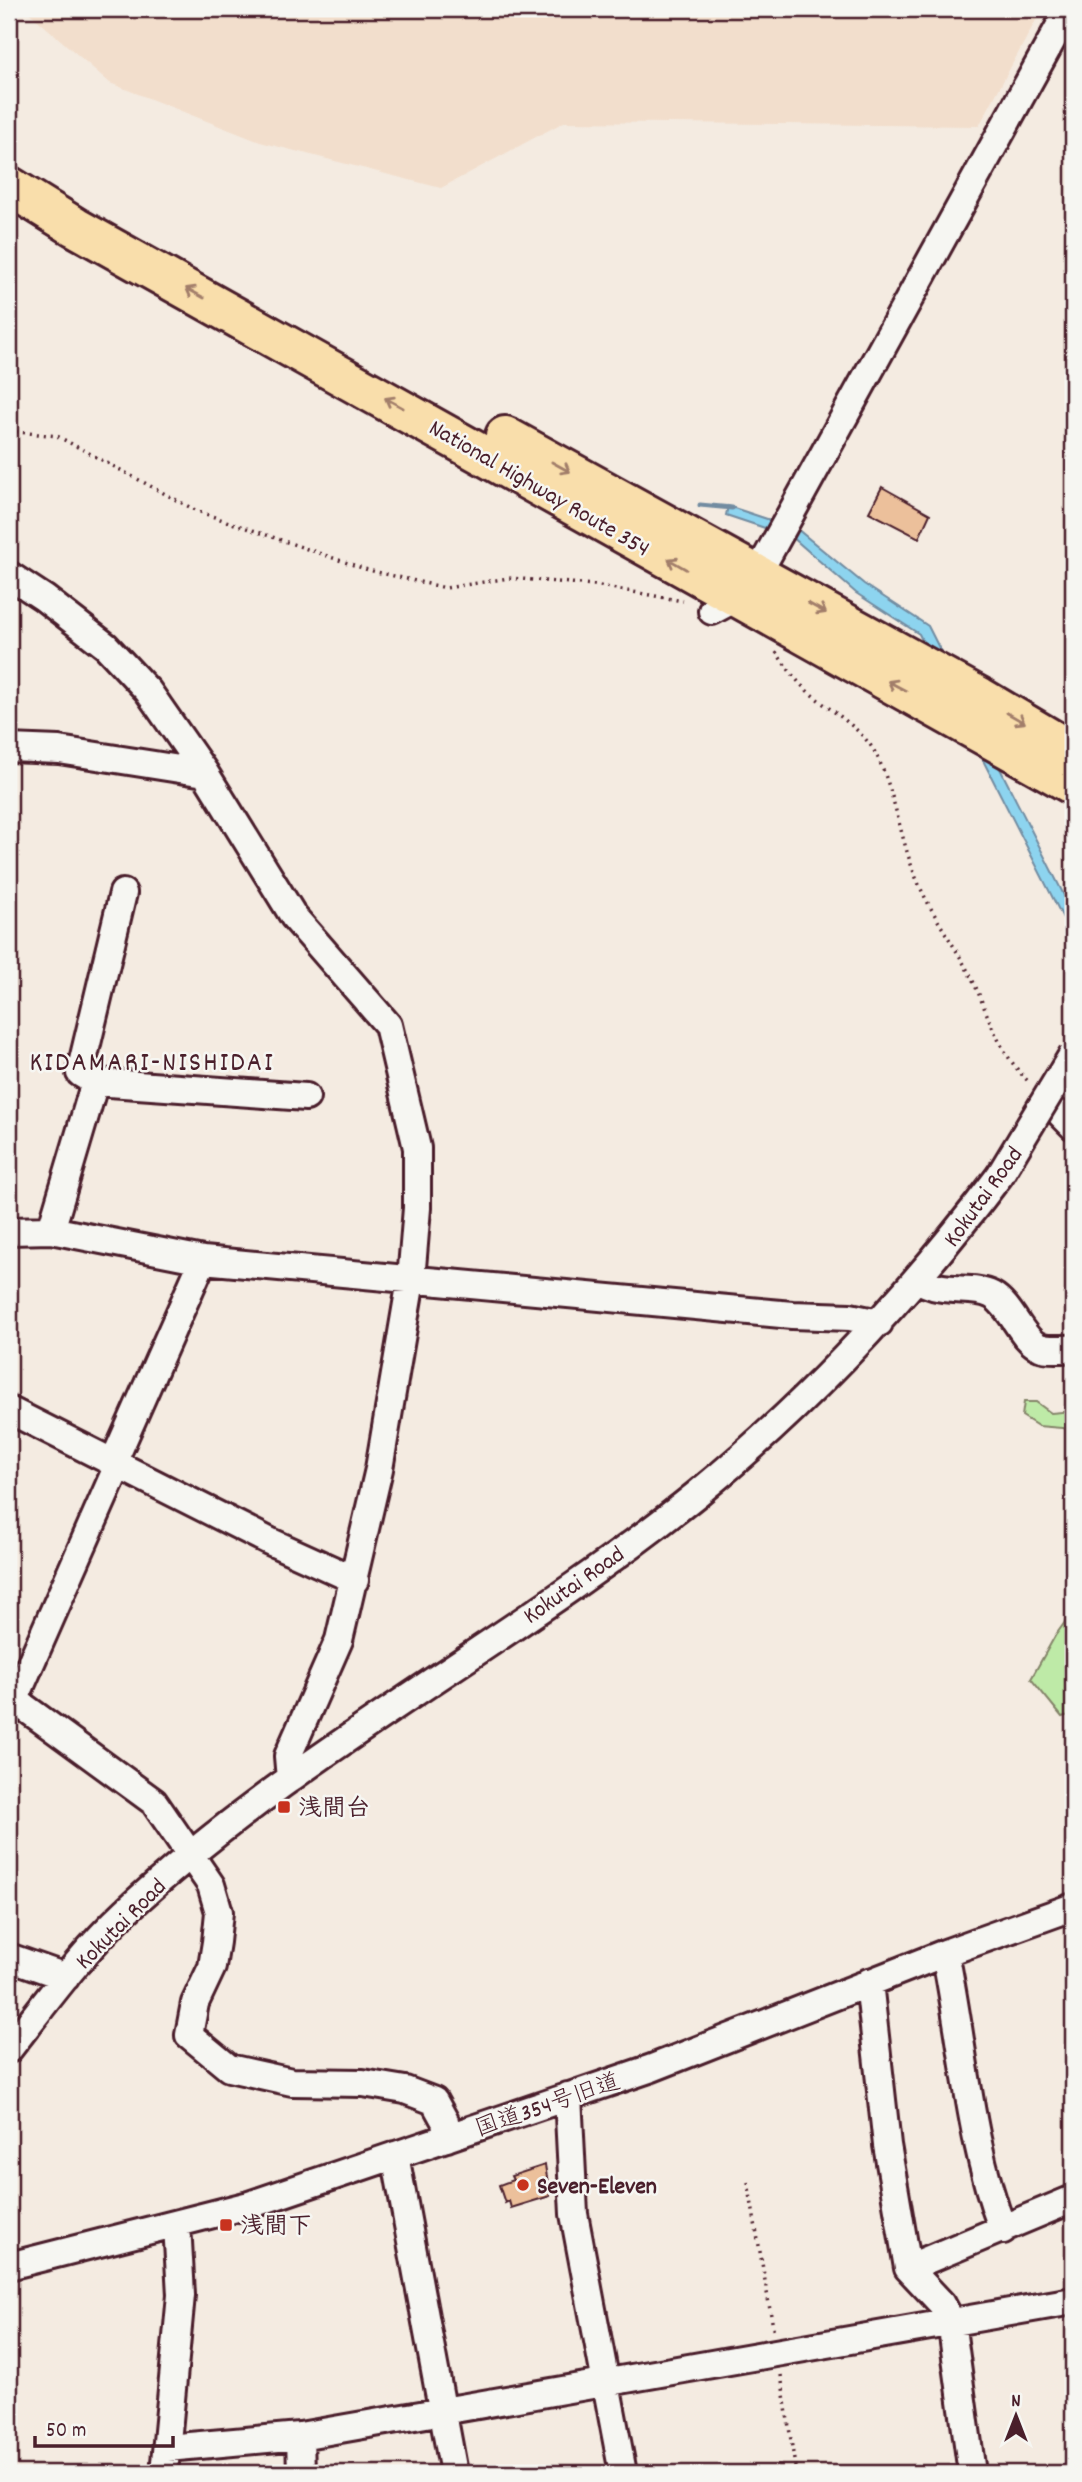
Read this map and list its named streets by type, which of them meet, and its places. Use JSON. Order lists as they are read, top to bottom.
{
  "streets": {
    "highway": ["National Highway Route 354"],
    "street": ["Kokutai Road", "国道354号旧道"]
  },
  "districts": ["KIDAMARI-NISHIDAI"],
  "places": {
    "transit": ["浅間台", "浅間下"],
    "other": ["Seven-Eleven"]
  },
  "scale_bar": "50 m",
  "north": "top"
}
